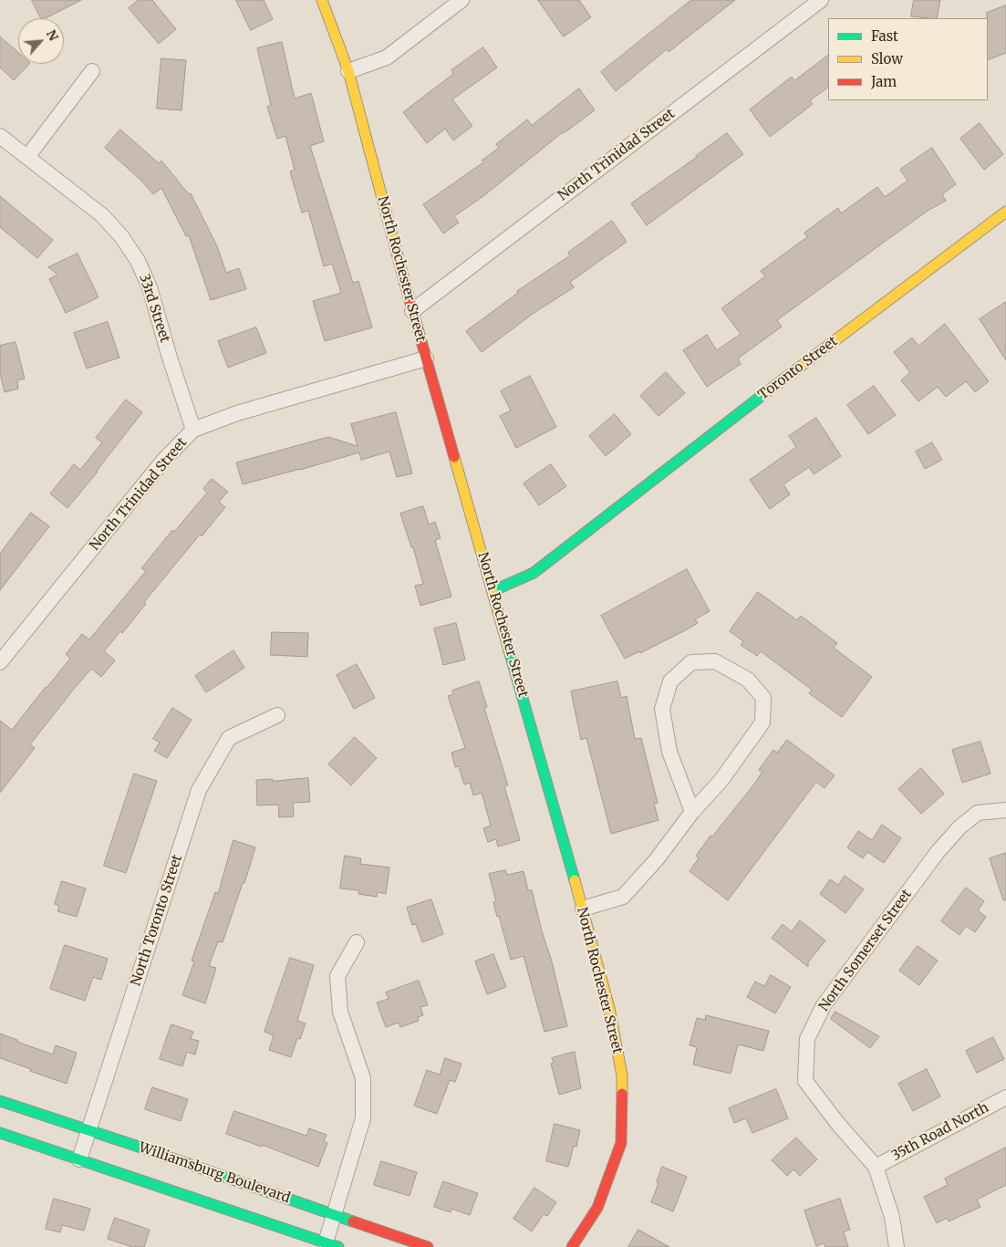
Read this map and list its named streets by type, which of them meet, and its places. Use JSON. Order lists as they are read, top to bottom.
{
  "streets": {
    "street": [
      "North Trinidad Street",
      "North Rochester Street",
      "33rd Street",
      "Toronto Street",
      "North Toronto Street",
      "North Somerset Street",
      "35th Road North",
      "Williamsburg Boulevard"
    ]
  },
  "crossings": [
    ["North Trinidad Street", "North Rochester Street"],
    ["North Trinidad Street", "33rd Street"],
    ["North Rochester Street", "Toronto Street"],
    ["North Toronto Street", "Williamsburg Boulevard"],
    ["North Somerset Street", "35th Road North"]
  ],
  "legend": ["Fast", "Slow", "Jam"],
  "north": "top right"
}
